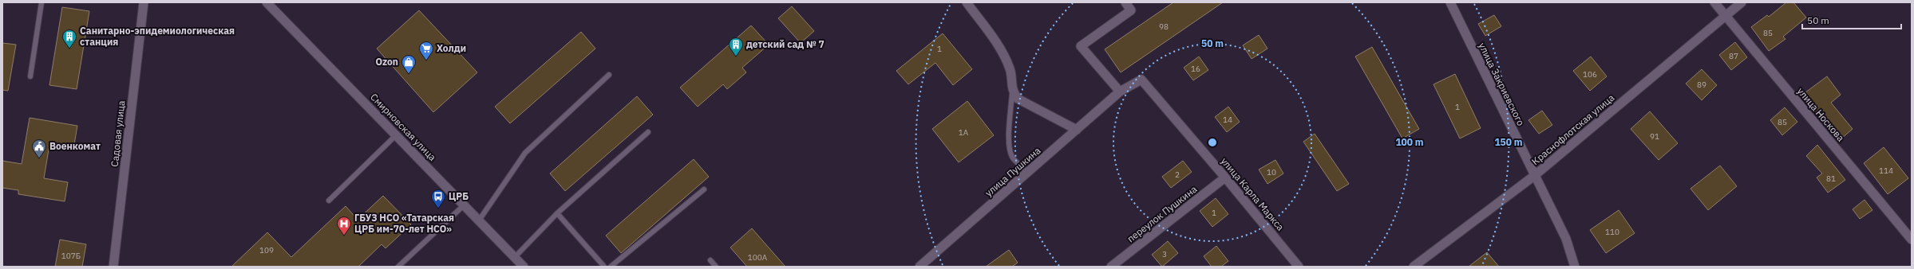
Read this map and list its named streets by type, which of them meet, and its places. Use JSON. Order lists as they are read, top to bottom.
{
  "streets": {
    "street": [
      "улица Закриевского",
      "улица Носкова",
      "Смирновская улица",
      "Краснофлотская улица",
      "Садовая улица",
      "улица Пушкина",
      "улица Карла Маркса",
      "переулок Пушкина"
    ]
  },
  "crossings": [
    ["улица Закриевского", "Краснофлотская улица"],
    ["улица Носкова", "Краснофлотская улица"],
    ["улица Пушкина", "улица Карла Маркса"],
    ["улица Карла Маркса", "переулок Пушкина"]
  ],
  "places": {
    "building": ["Санитарно-эпидемиологическая станция", "детский сад № 7"],
    "supermarket": ["Холди"],
    "shop": ["Ozon"],
    "public building": ["Военкомат"],
    "bus stop": ["ЦРБ"],
    "hospital": ["ГБУЗ НСО «Татарская ЦРБ им-70-лет НСО»"]
  },
  "house_numbers": [
    "98",
    "85",
    "1",
    "87",
    "16",
    "106",
    "89",
    "1",
    "14",
    "85",
    "1А",
    "91",
    "114",
    "10",
    "2",
    "81",
    "1",
    "110",
    "109",
    "3",
    "107Б",
    "100А"
  ],
  "scale_bar": "50 m",
  "rings": ["50 m", "100 m", "150 m"]
}
